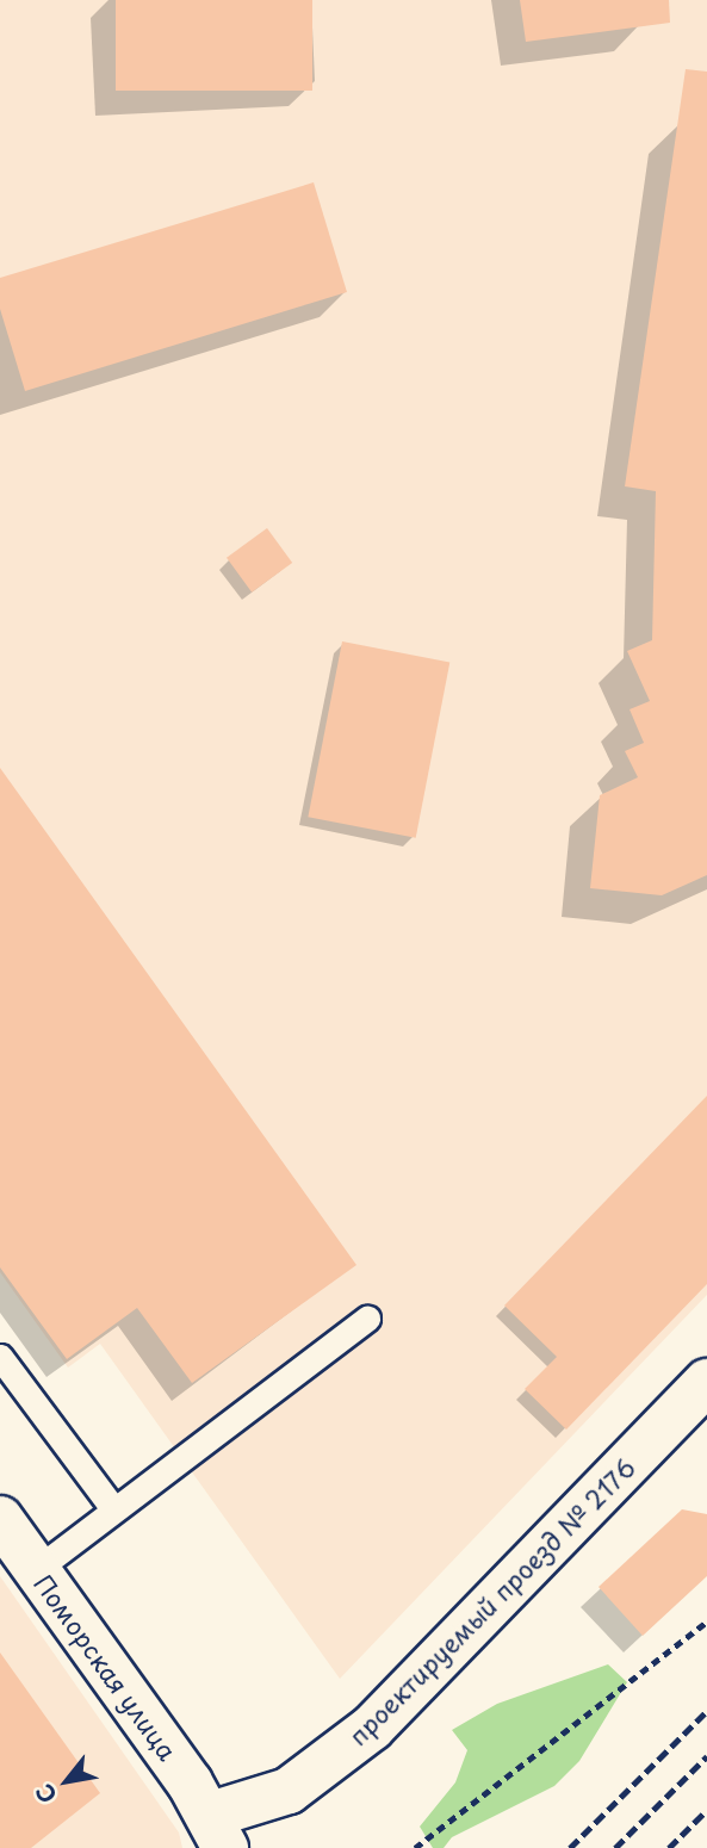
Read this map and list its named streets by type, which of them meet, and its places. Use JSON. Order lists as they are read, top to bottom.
{
  "streets": {
    "street": ["проектируемый проезд № 2176", "Поморская улица"]
  },
  "crossings": [
    ["проектируемый проезд № 2176", "Поморская улица"]
  ],
  "north": "bottom left"
}
